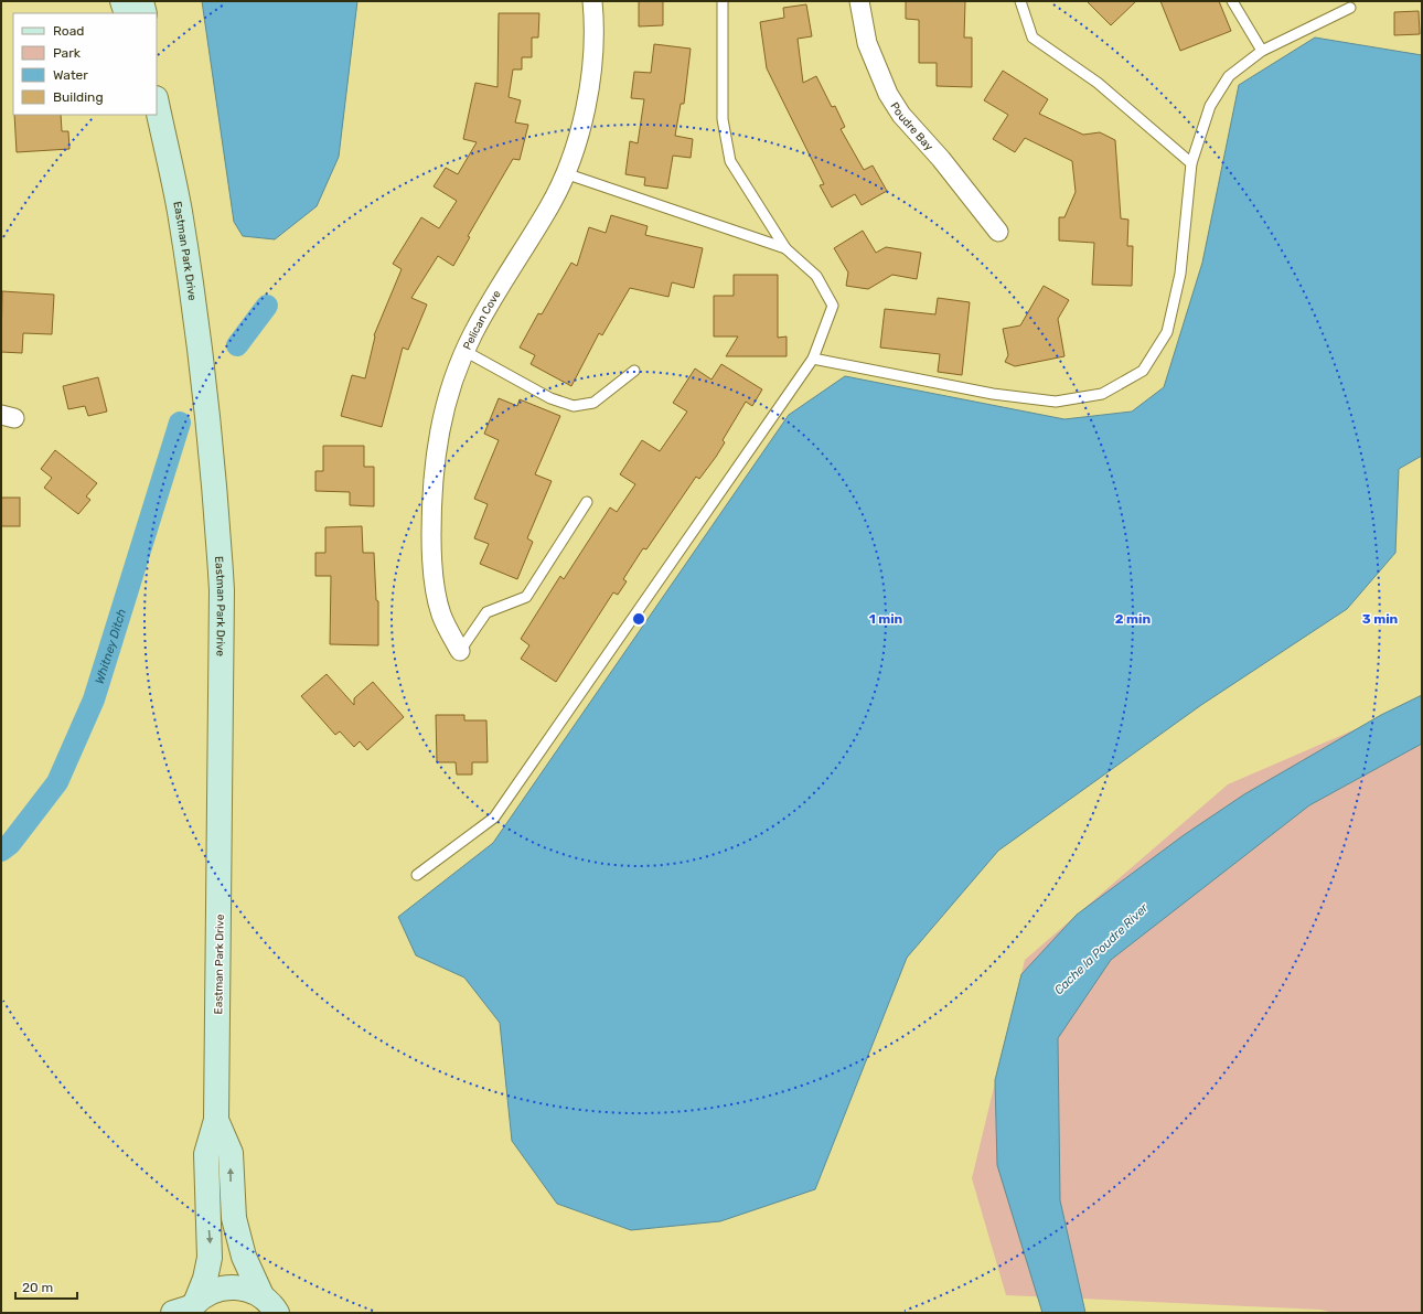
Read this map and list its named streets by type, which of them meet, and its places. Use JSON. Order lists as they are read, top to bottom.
{
  "streets": {
    "street": ["Poudre Bay", "Eastman Park Drive", "Pelican Cove"]
  },
  "water": ["Whitney Ditch", "Cache la Poudre River"],
  "legend": [
    "Road",
    "Park",
    "Water",
    "Building"
  ],
  "scale_bar": "20 m",
  "rings": ["1 min", "2 min", "3 min"]
}
